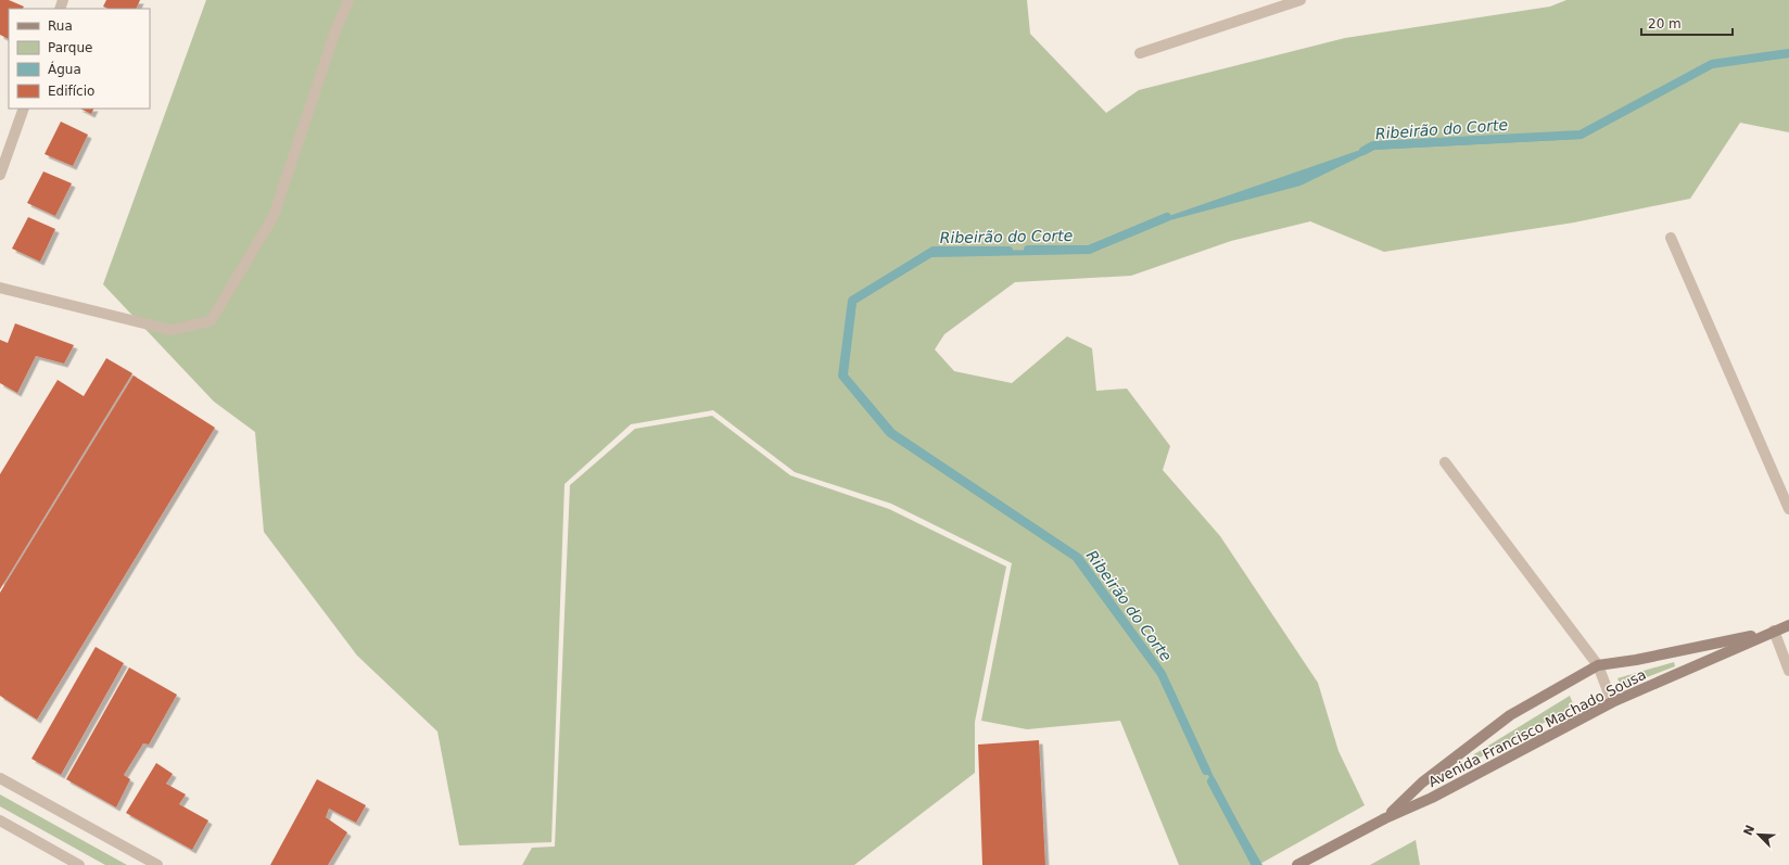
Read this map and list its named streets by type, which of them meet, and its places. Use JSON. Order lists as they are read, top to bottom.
{
  "streets": {
    "main road": ["Avenida Francisco Machado Sousa"]
  },
  "water": ["Ribeirão do Corte"],
  "legend": [
    "Rua",
    "Parque",
    "Água",
    "Edifício"
  ],
  "scale_bar": "20 m",
  "north": "top left"
}
